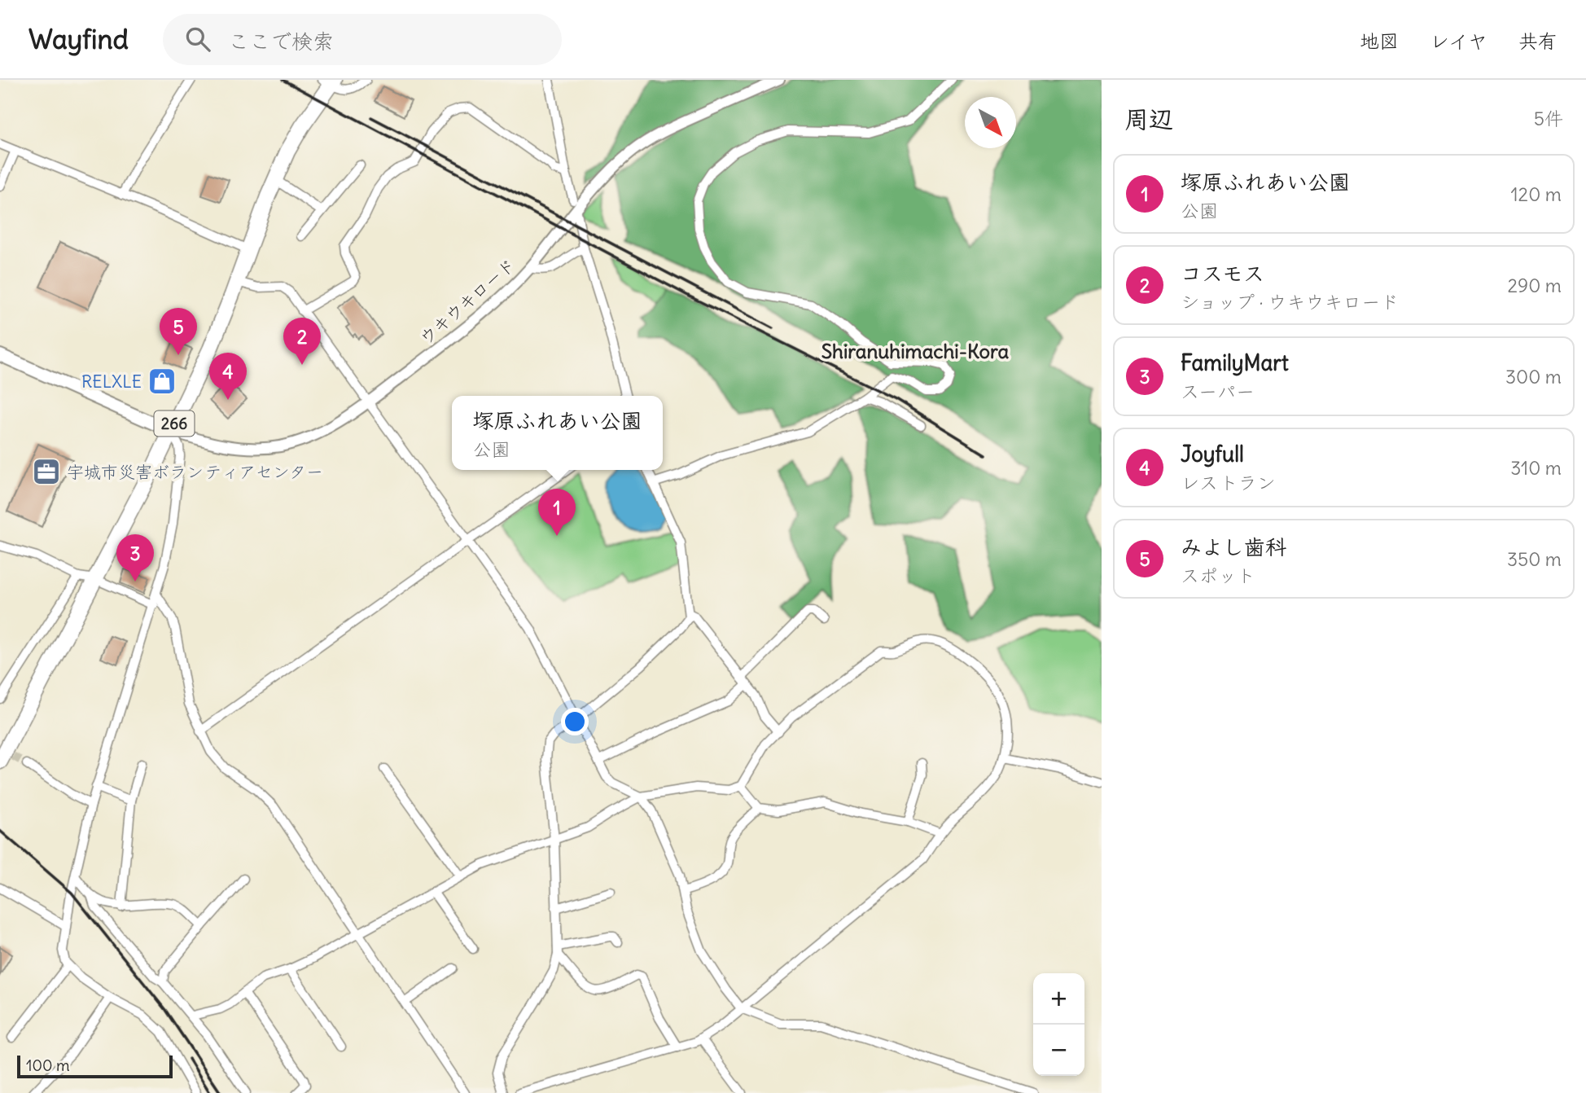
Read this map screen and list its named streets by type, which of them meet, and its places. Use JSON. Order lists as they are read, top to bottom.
{
  "streets": {
    "highway": ["266"],
    "street": ["ウキウキロード"]
  },
  "crossings": [
    ["ウキウキロード", "266"]
  ],
  "districts": ["Shiranuhimachi-Kora"],
  "places": {
    "shop": ["RELXLE"],
    "office": ["宇城市災害ボランティアセンター"]
  },
  "scale_bar": "100 m",
  "north": "bottom right",
  "page": {
    "header": "Wayfind",
    "search": "ここで検索",
    "nav": ["地図", "レイヤ", "共有"],
    "heading": ["周辺", "5件"],
    "list": [
      {
        "mark": "1",
        "name": "塚原ふれあい公園",
        "note": "公園",
        "value": "120 m"
      },
      {
        "mark": "2",
        "name": "コスモス",
        "note": "ショップ · ウキウキロード",
        "value": "290 m"
      },
      {
        "mark": "3",
        "name": "FamilyMart",
        "note": "スーパー",
        "value": "300 m"
      },
      {
        "mark": "4",
        "name": "Joyfull",
        "note": "レストラン",
        "value": "310 m"
      },
      {
        "mark": "5",
        "name": "みよし歯科",
        "note": "スポット",
        "value": "350 m"
      }
    ],
    "pins": [
      "5",
      "2",
      "4",
      "1",
      "3"
    ],
    "popup": ["塚原ふれあい公園", "公園"],
    "map_buttons": ["+", "−"],
    "scale": "100 m"
  }
}
